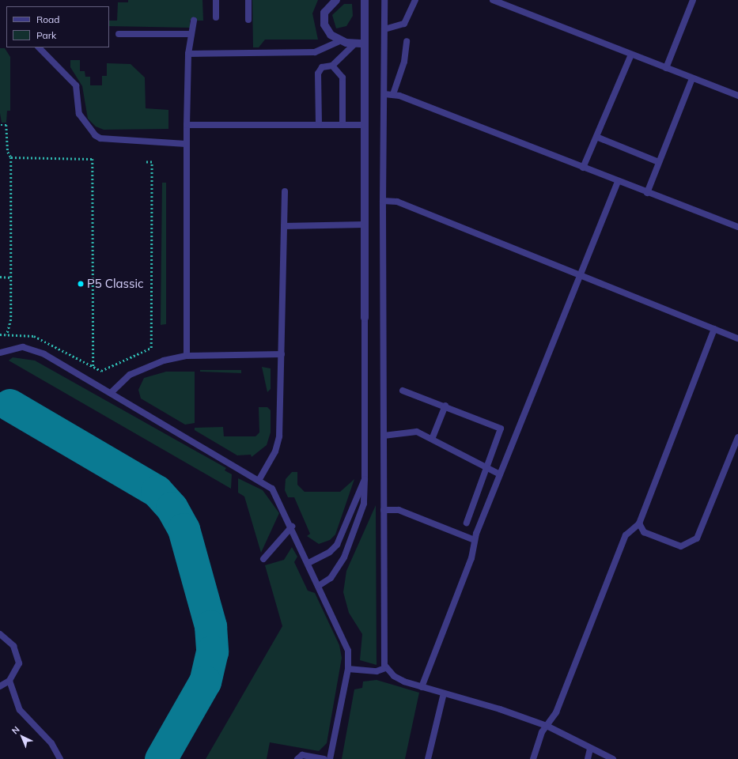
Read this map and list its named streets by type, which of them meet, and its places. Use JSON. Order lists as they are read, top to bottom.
{
  "places": ["P5 Classic"],
  "legend": ["Road", "Park"],
  "north": "top left"
}
